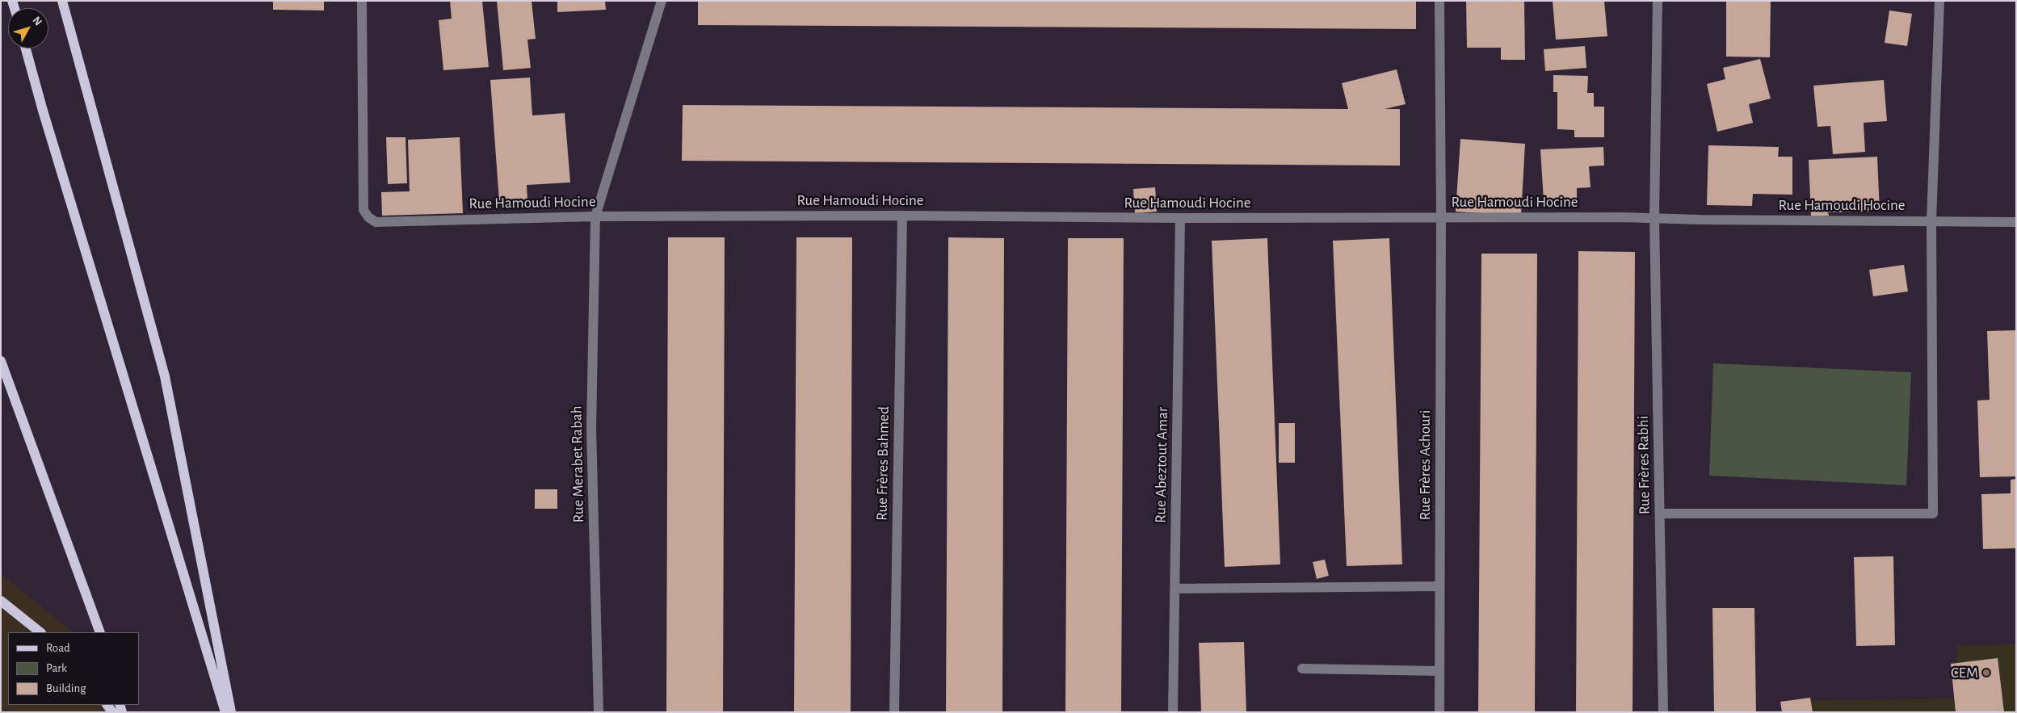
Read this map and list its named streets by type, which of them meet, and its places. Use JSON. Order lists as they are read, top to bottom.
{
  "streets": {
    "street": [
      "Rue Hamoudi Hocine",
      "Rue Frères Bahmed",
      "Rue Merabet Rabah",
      "Rue Abeztout Amar",
      "Rue Frères Achouri",
      "Rue Frères Rabhi"
    ]
  },
  "crossings": [
    ["Rue Hamoudi Hocine", "Rue Frères Bahmed"],
    ["Rue Hamoudi Hocine", "Rue Merabet Rabah"],
    ["Rue Hamoudi Hocine", "Rue Abeztout Amar"],
    ["Rue Hamoudi Hocine", "Rue Frères Achouri"],
    ["Rue Hamoudi Hocine", "Rue Frères Rabhi"]
  ],
  "places": ["CEM"],
  "legend": ["Road", "Park", "Building"],
  "north": "top right"
}
